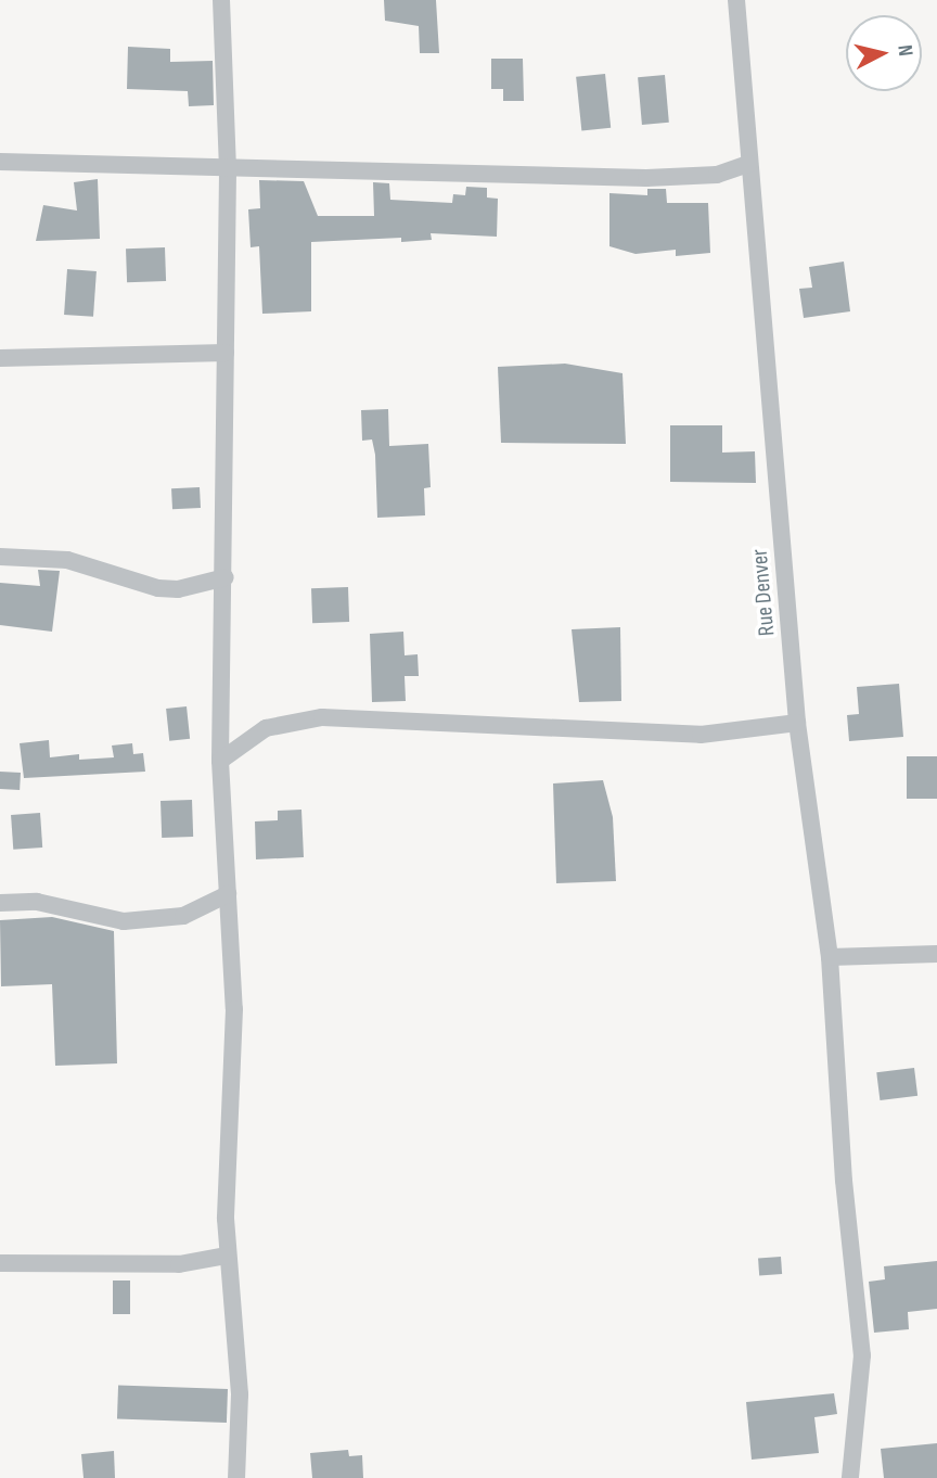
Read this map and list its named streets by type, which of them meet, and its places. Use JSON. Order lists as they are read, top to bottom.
{
  "streets": {
    "street": ["Rue Denver"]
  },
  "north": "right"
}
